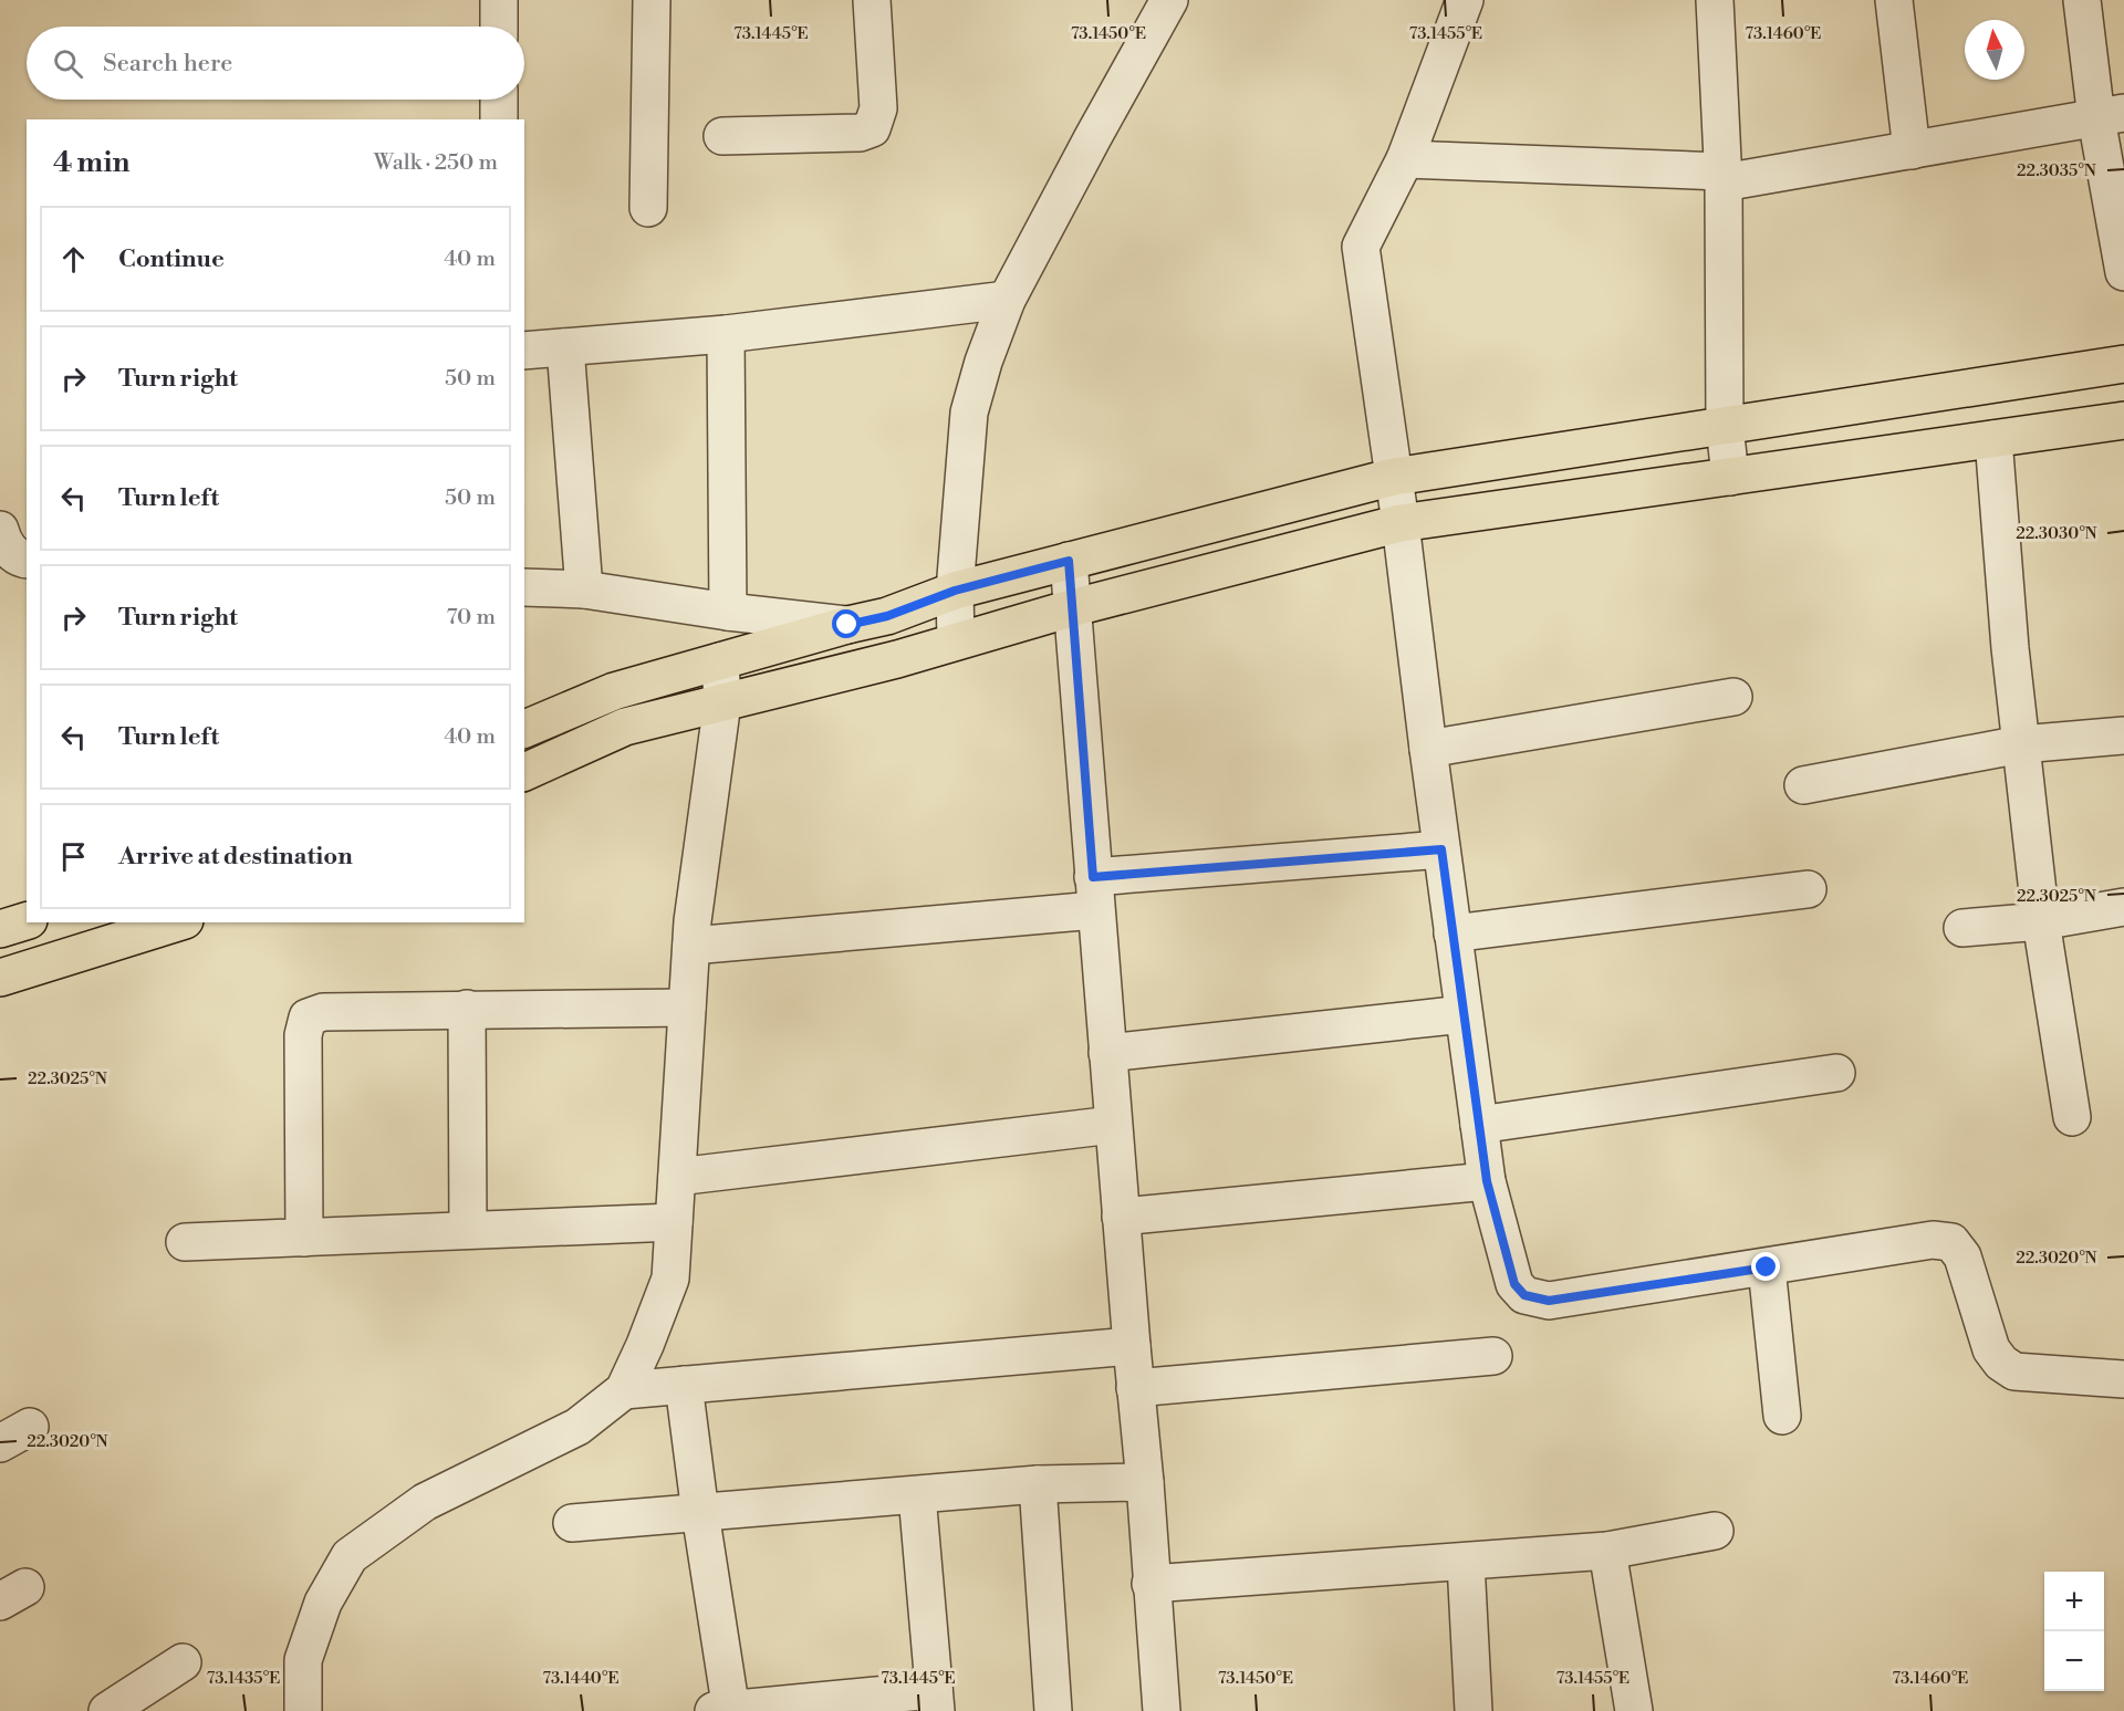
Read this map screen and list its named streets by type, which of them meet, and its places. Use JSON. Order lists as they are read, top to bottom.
{
  "north": "top",
  "page": {
    "search": "Search here",
    "heading": ["4 min", "Walk · 250 m"],
    "list": [
      ["Continue", "40 m"],
      ["Turn right", "50 m"],
      ["Turn left", "50 m"],
      ["Turn right", "70 m"],
      ["Turn left", "40 m"],
      "Arrive at destination"
    ],
    "map_buttons": ["+", "−"]
  },
  "coordinates": [
    "73.1445°E",
    "73.1450°E",
    "73.1455°E",
    "73.1460°E",
    "22.3035°N",
    "22.3030°N",
    "22.3025°N",
    "22.3020°N",
    "73.1435°E",
    "73.1440°E"
  ]
}
